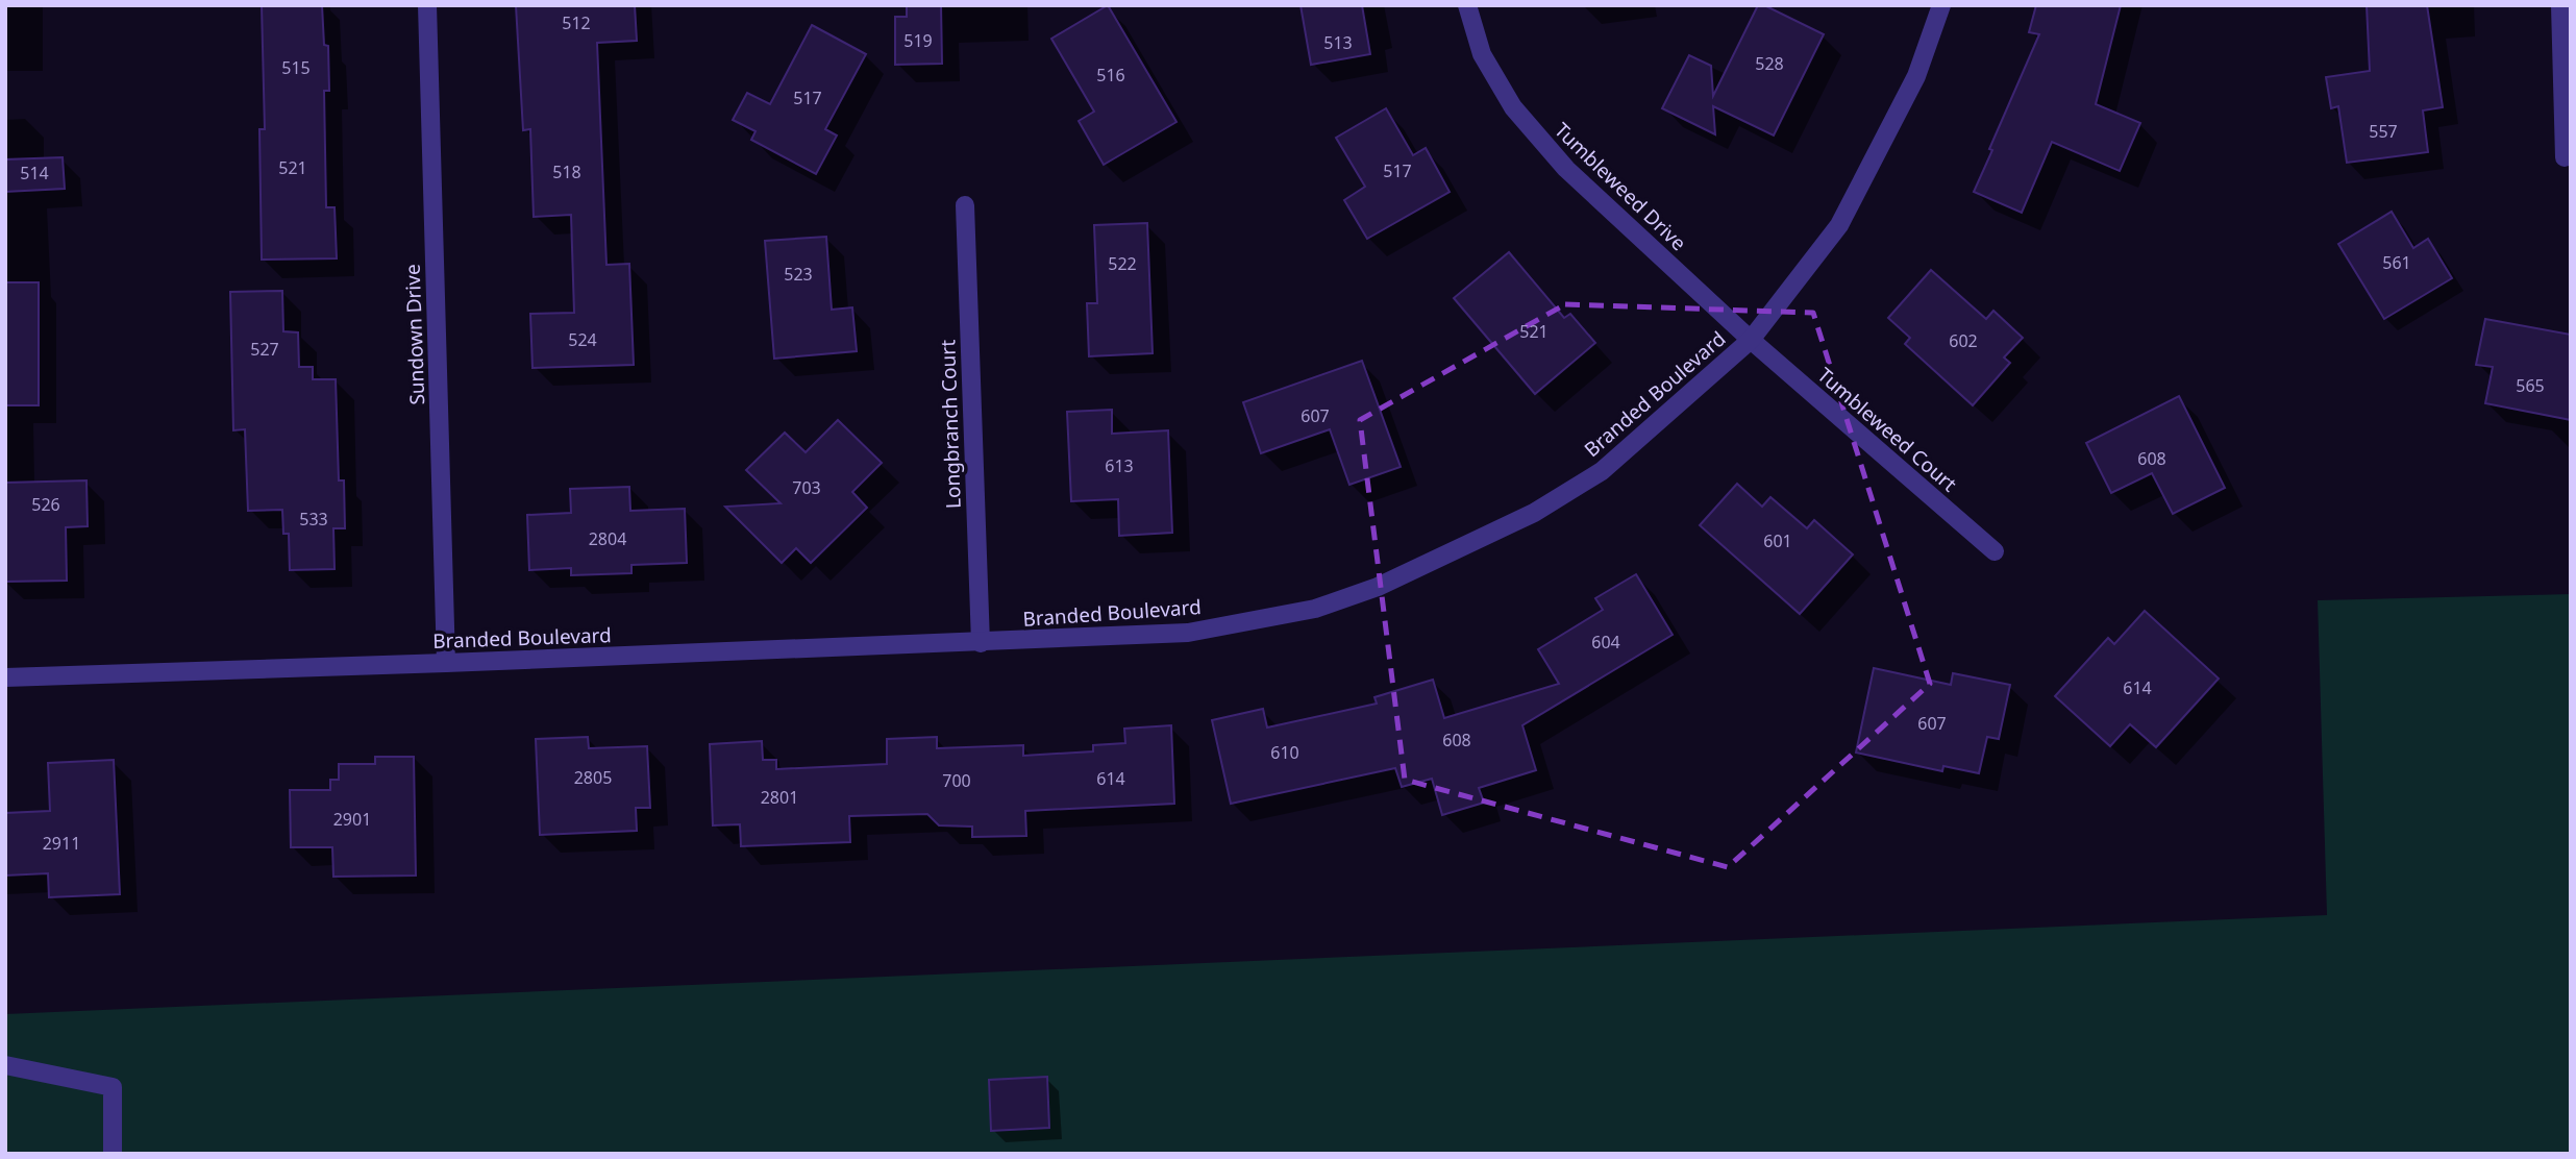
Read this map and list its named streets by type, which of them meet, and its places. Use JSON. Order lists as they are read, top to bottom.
{
  "streets": {
    "street": [
      "Tumbleweed Drive",
      "Sundown Drive",
      "Branded Boulevard",
      "Longbranch Court",
      "Tumbleweed Court"
    ]
  },
  "crossings": [
    ["Tumbleweed Drive", "Branded Boulevard"],
    ["Tumbleweed Drive", "Tumbleweed Court"],
    ["Sundown Drive", "Branded Boulevard"],
    ["Branded Boulevard", "Longbranch Court"],
    ["Branded Boulevard", "Tumbleweed Court"]
  ],
  "house_numbers": [
    "512",
    "519",
    "513",
    "528",
    "515",
    "516",
    "517",
    "557",
    "521",
    "517",
    "518",
    "514",
    "561",
    "522",
    "523",
    "521",
    "524",
    "602",
    "527",
    "565",
    "607",
    "608",
    "613",
    "703",
    "526",
    "533",
    "2804",
    "601",
    "604",
    "614",
    "607",
    "608",
    "610",
    "2805",
    "614",
    "700",
    "2801",
    "2901",
    "2911"
  ]
}
